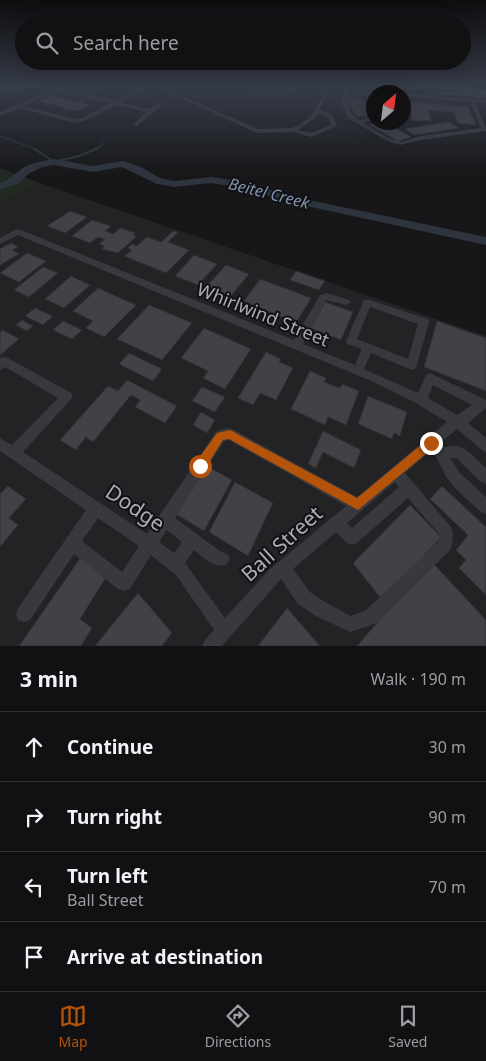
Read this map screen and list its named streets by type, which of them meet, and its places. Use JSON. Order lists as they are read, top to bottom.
{
  "streets": {
    "street": ["Whirlwind Street", "Dodge", "Ball Street"]
  },
  "crossings": [
    ["Whirlwind Street", "Ball Street"],
    ["Dodge", "Ball Street"]
  ],
  "water": ["Beitel Creek"],
  "north": "top right",
  "page": {
    "search": "Search here",
    "heading": ["3 min", "Walk · 190 m"],
    "list": [
      ["Continue", "30 m"],
      ["Turn right", "90 m"],
      ["Turn left", "Ball Street", "70 m"],
      "Arrive at destination"
    ],
    "nav": ["Map", "Directions", "Saved"]
  }
}
